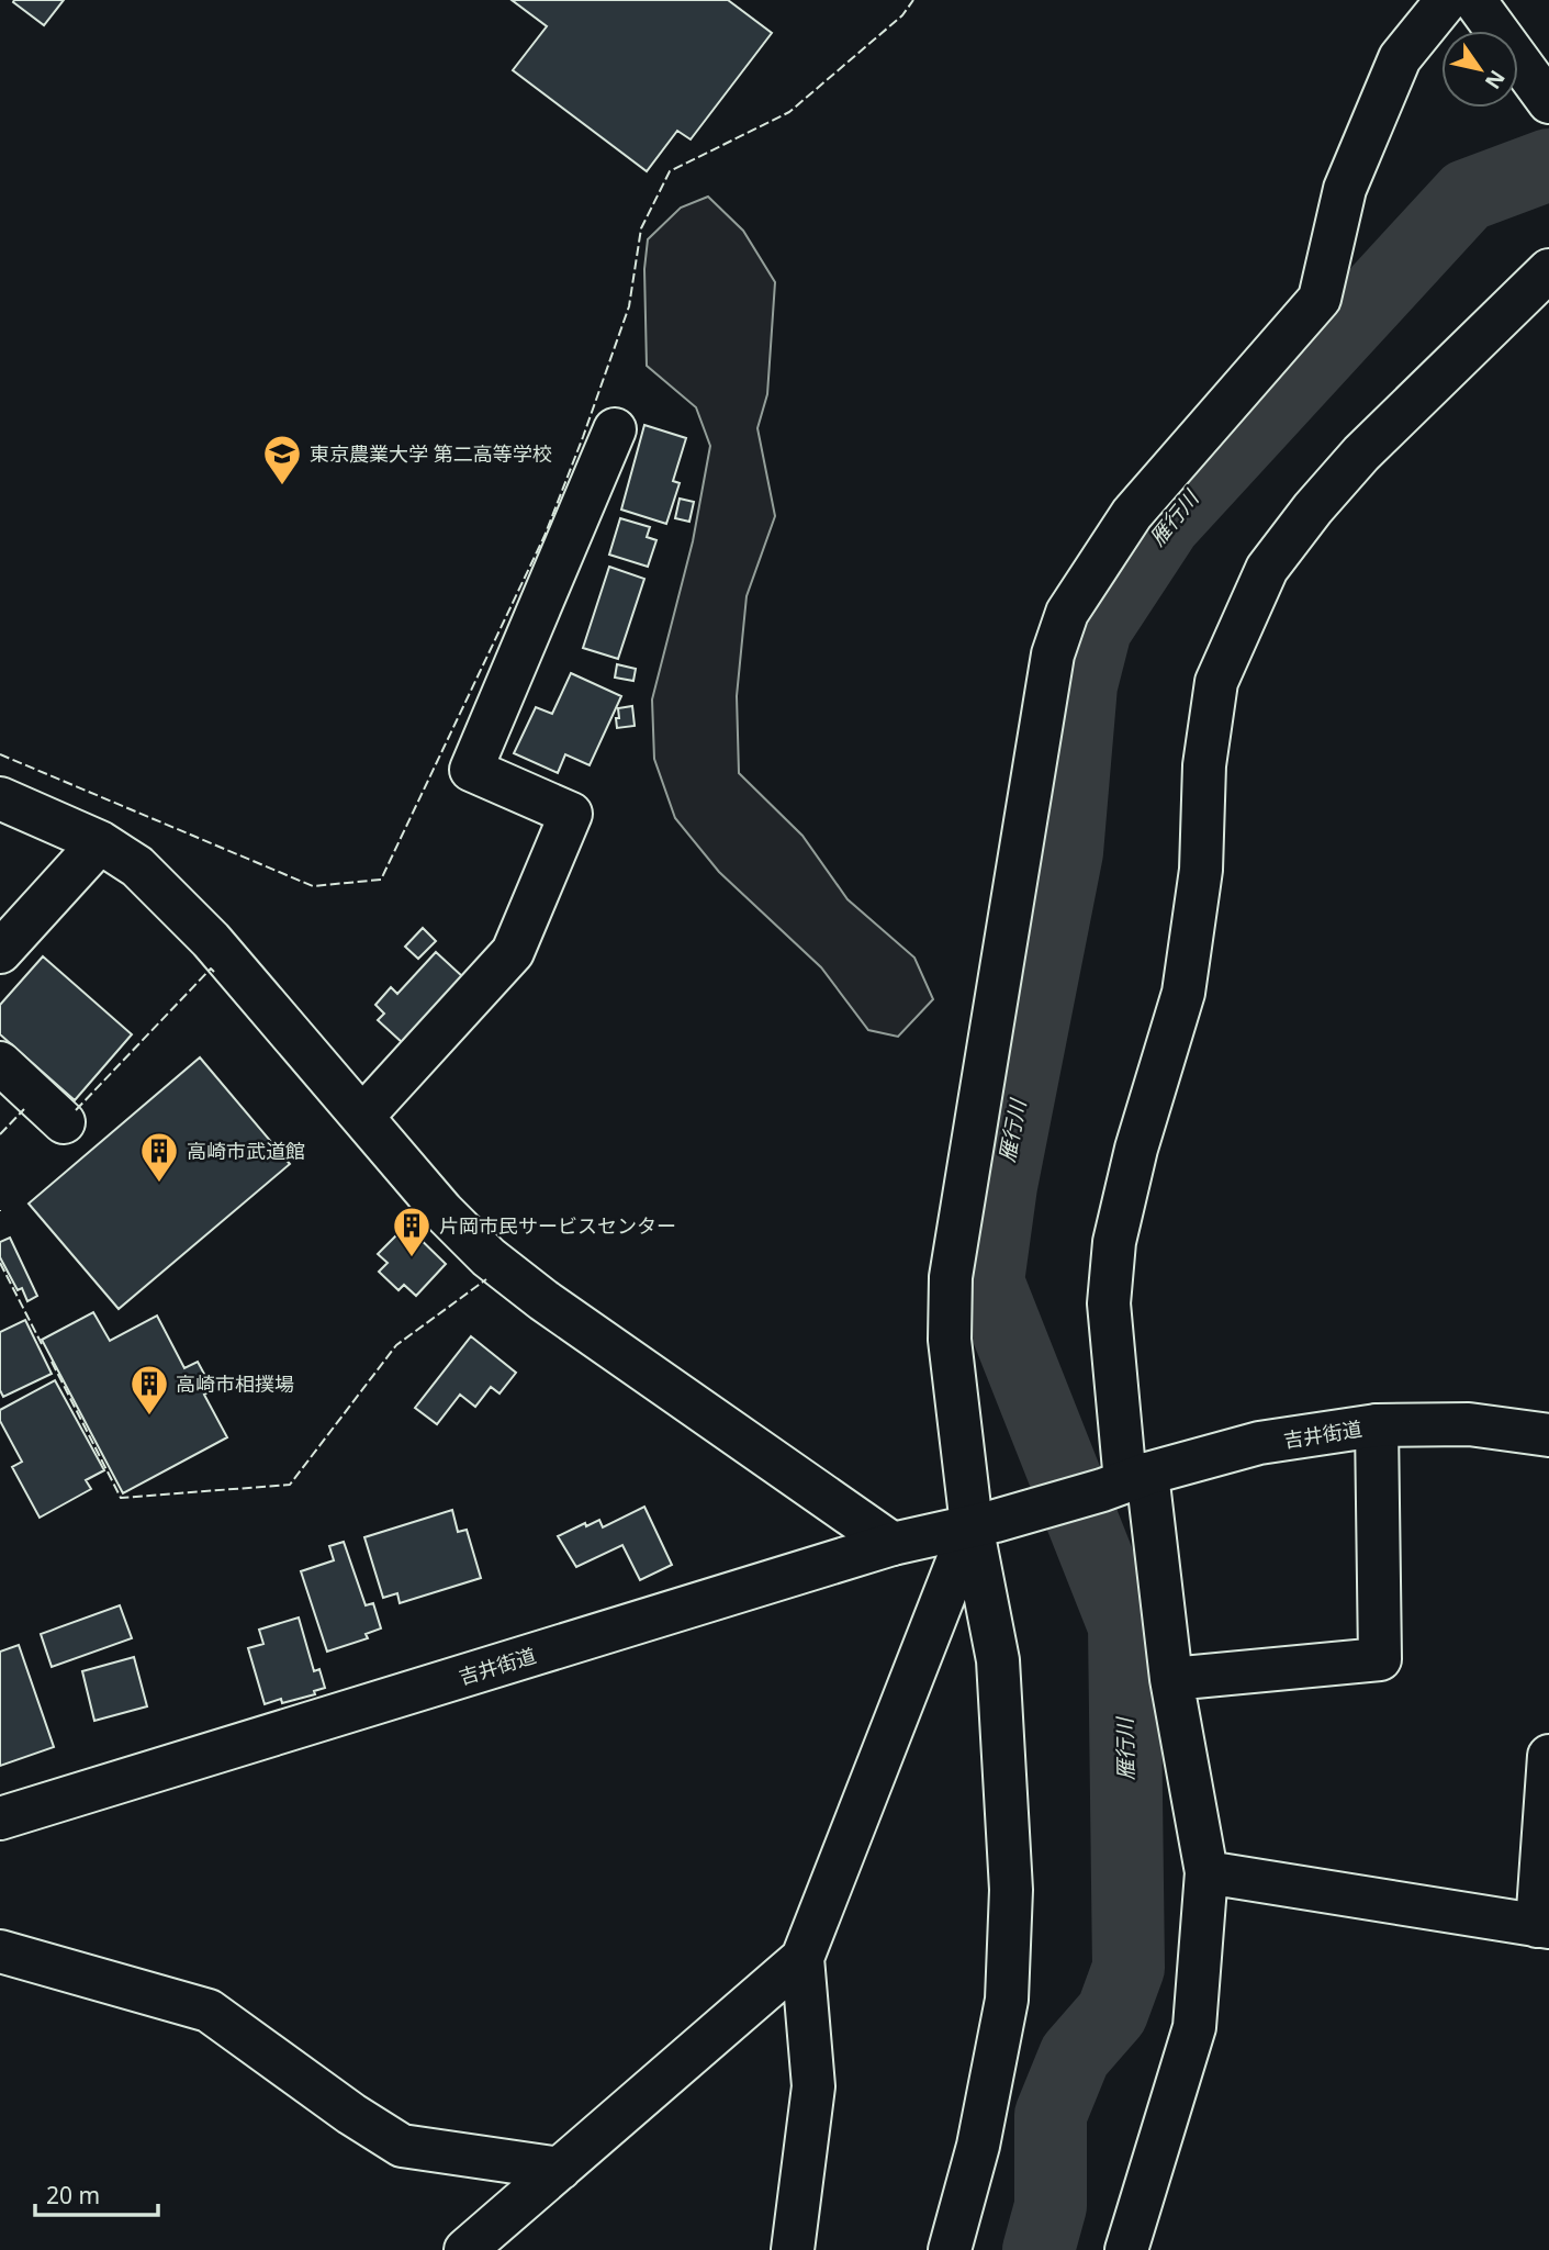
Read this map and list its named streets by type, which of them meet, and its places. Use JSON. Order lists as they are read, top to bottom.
{
  "streets": {
    "street": ["吉井街道"]
  },
  "water": ["雁行川"],
  "places": {
    "school or university": ["東京農業大学 第二高等学校"],
    "building": ["高崎市武道館", "片岡市民サービスセンター", "高崎市相撲場"]
  },
  "scale_bar": "20 m",
  "north": "bottom right"
}
